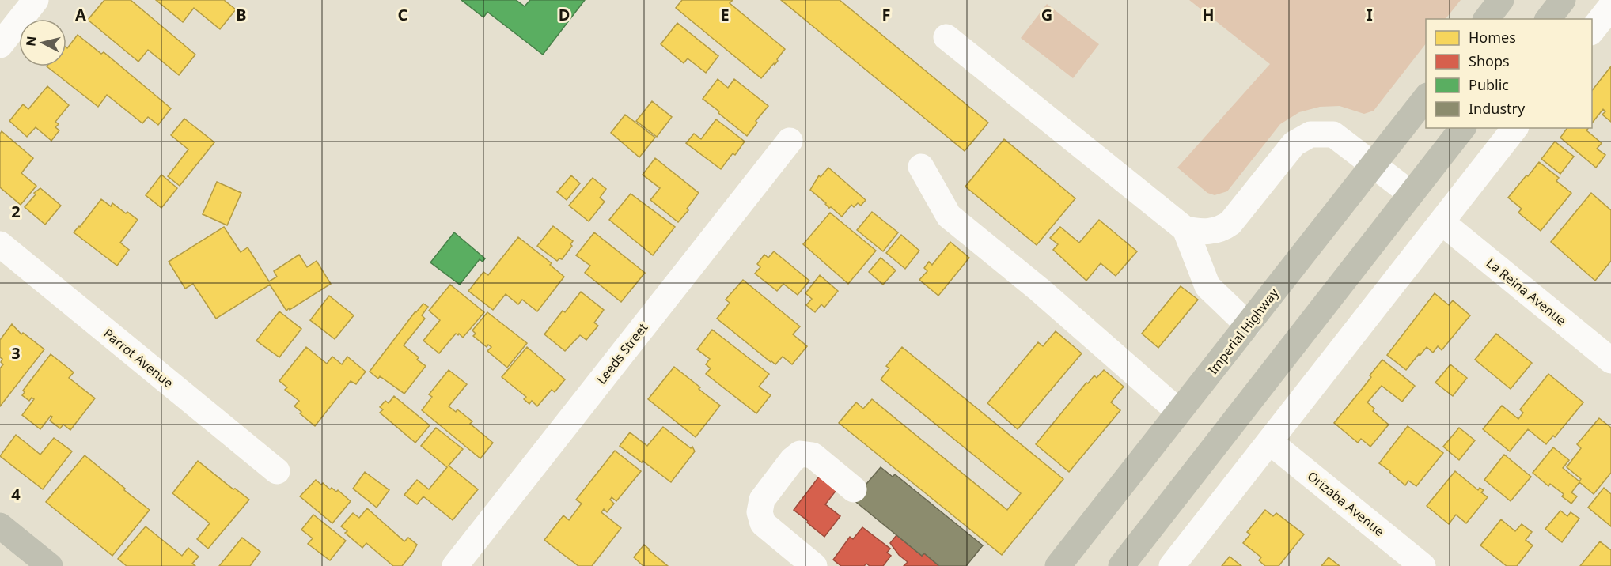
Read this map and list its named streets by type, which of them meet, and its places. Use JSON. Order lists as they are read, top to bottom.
{
  "streets": {
    "main road": ["Imperial Highway"],
    "street": [
      "La Reina Avenue",
      "Leeds Street",
      "Parrot Avenue",
      "Orizaba Avenue"
    ]
  },
  "legend": [
    "Homes",
    "Shops",
    "Public",
    "Industry"
  ],
  "north": "left",
  "grid": {
    "columns": [
      "A",
      "B",
      "C",
      "D",
      "E",
      "F",
      "G",
      "H",
      "I"
    ],
    "rows": ["2", "3", "4"]
  }
}
